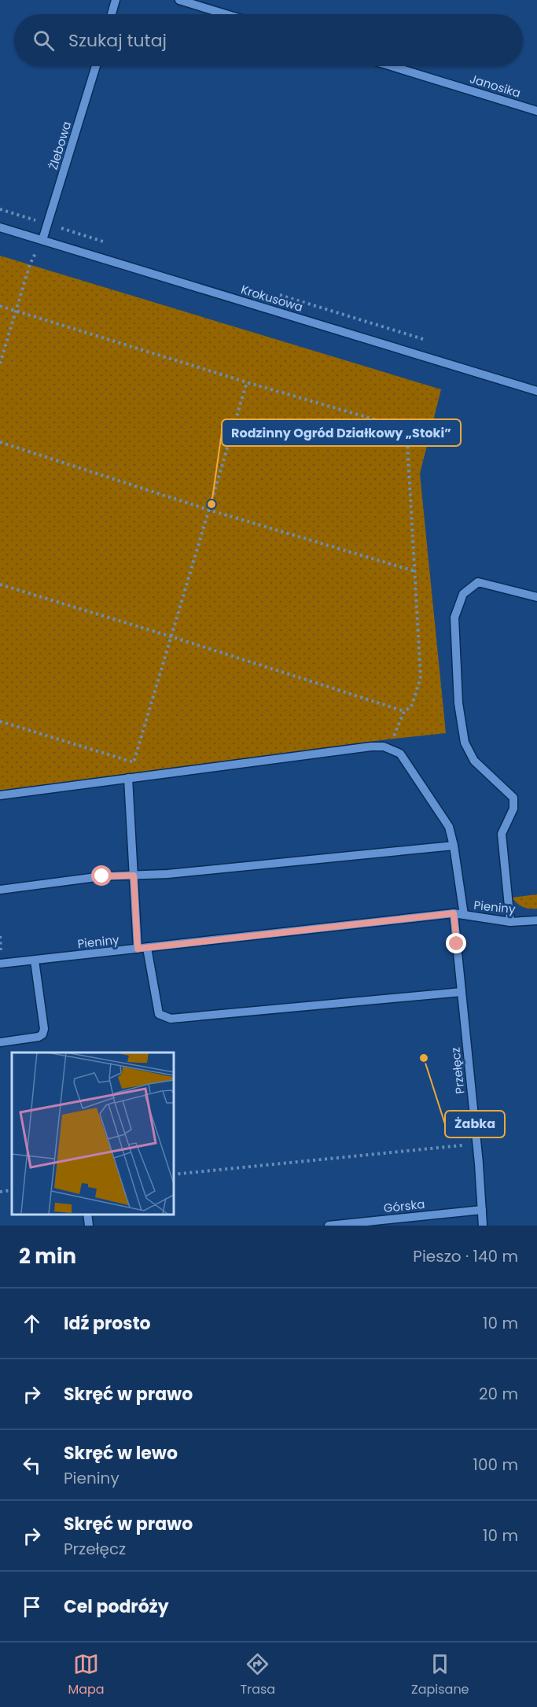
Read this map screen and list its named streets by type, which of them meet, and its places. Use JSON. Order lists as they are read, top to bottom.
{
  "streets": {
    "street": [
      "Janosika",
      "Żlebowa",
      "Krokusowa",
      "Pieniny",
      "Przełęcz",
      "Górska"
    ]
  },
  "crossings": [
    ["Żlebowa", "Krokusowa"],
    ["Pieniny", "Przełęcz"],
    ["Przełęcz", "Górska"]
  ],
  "places": ["Rodzinny Ogród Działkowy „Stoki”", "Żabka"],
  "page": {
    "search": "Szukaj tutaj",
    "heading": ["2 min", "Pieszo · 140 m"],
    "list": [
      ["Idź prosto", "10 m"],
      ["Skręć w prawo", "20 m"],
      ["Skręć w lewo", "Pieniny", "100 m"],
      ["Skręć w prawo", "Przełęcz", "10 m"],
      "Cel podróży"
    ],
    "nav": ["Mapa", "Trasa", "Zapisane"]
  }
}
